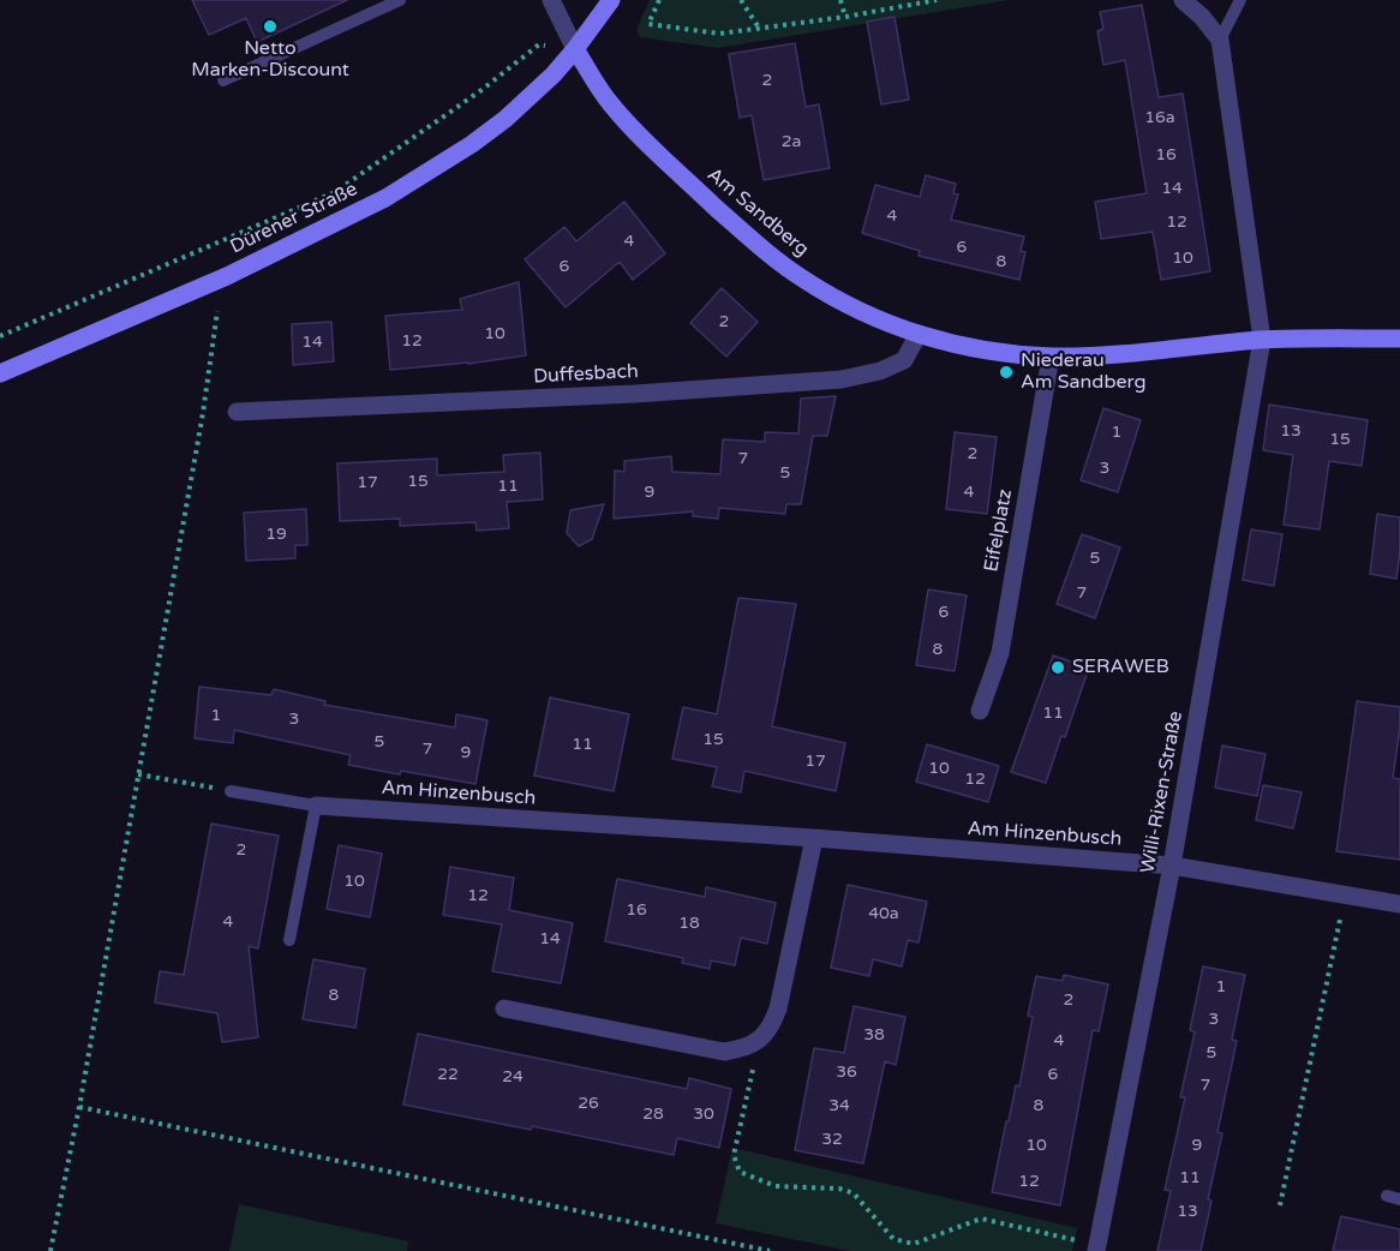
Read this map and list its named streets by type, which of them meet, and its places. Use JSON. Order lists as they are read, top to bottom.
{
  "streets": {
    "main road": ["Am Sandberg", "Dürener Straße"],
    "street": [
      "Duffesbach",
      "Eifelplatz",
      "Willi-Rixen-Straße",
      "Am Hinzenbusch"
    ]
  },
  "crossings": [
    ["Am Sandberg", "Dürener Straße"],
    ["Am Sandberg", "Duffesbach"],
    ["Am Sandberg", "Eifelplatz"],
    ["Am Sandberg", "Willi-Rixen-Straße"],
    ["Willi-Rixen-Straße", "Am Hinzenbusch"]
  ],
  "places": ["Netto Marken-Discount", "Niederau Am Sandberg", "SERAWEB"],
  "house_numbers": [
    "2",
    "16a",
    "2a",
    "16",
    "14",
    "4",
    "12",
    "4",
    "6",
    "10",
    "8",
    "6",
    "2",
    "10",
    "12",
    "14",
    "13",
    "1",
    "15",
    "2",
    "7",
    "3",
    "5",
    "15",
    "17",
    "11",
    "9",
    "4",
    "19",
    "5",
    "7",
    "6",
    "8",
    "11",
    "1",
    "3",
    "15",
    "5",
    "11",
    "7",
    "9",
    "17",
    "10",
    "12",
    "2",
    "10",
    "12",
    "16",
    "40a",
    "4",
    "18",
    "14",
    "1",
    "8",
    "2",
    "3",
    "38",
    "4",
    "5",
    "36",
    "22",
    "6",
    "24",
    "7",
    "26",
    "34",
    "8",
    "28",
    "30",
    "32",
    "10",
    "9",
    "11",
    "12",
    "13"
  ]
}
